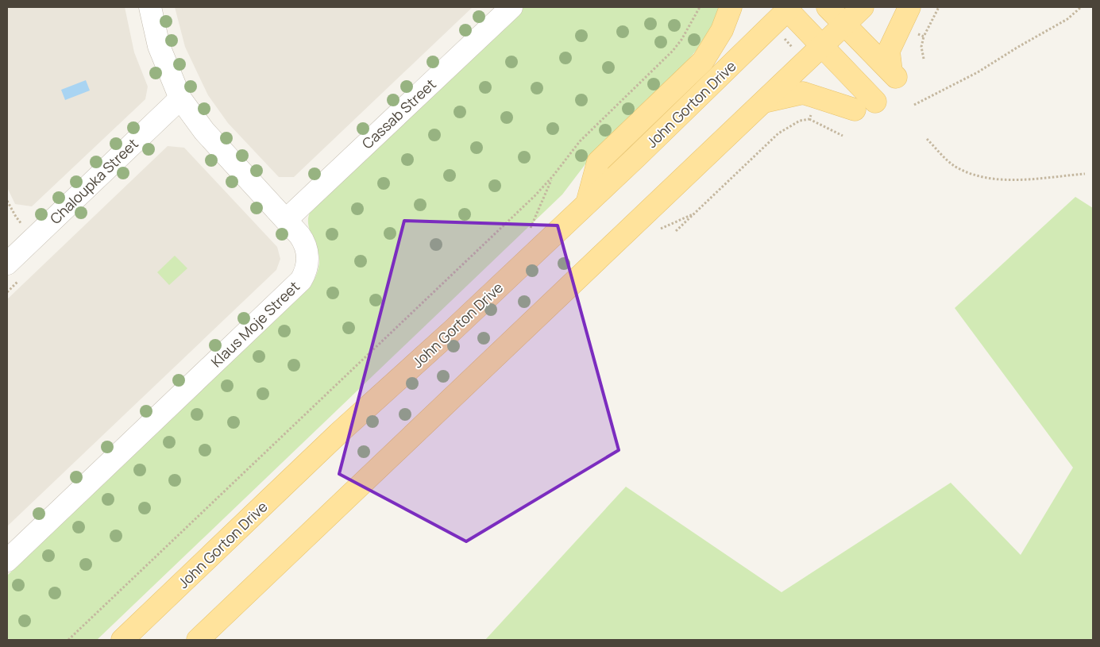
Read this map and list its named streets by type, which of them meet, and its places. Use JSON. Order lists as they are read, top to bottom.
{
  "streets": {
    "main road": ["John Gorton Drive"],
    "street": ["Cassab Street", "Chaloupka Street", "Klaus Moje Street"]
  },
  "crossings": [
    ["Cassab Street", "Klaus Moje Street"],
    ["Chaloupka Street", "Klaus Moje Street"]
  ]
}
